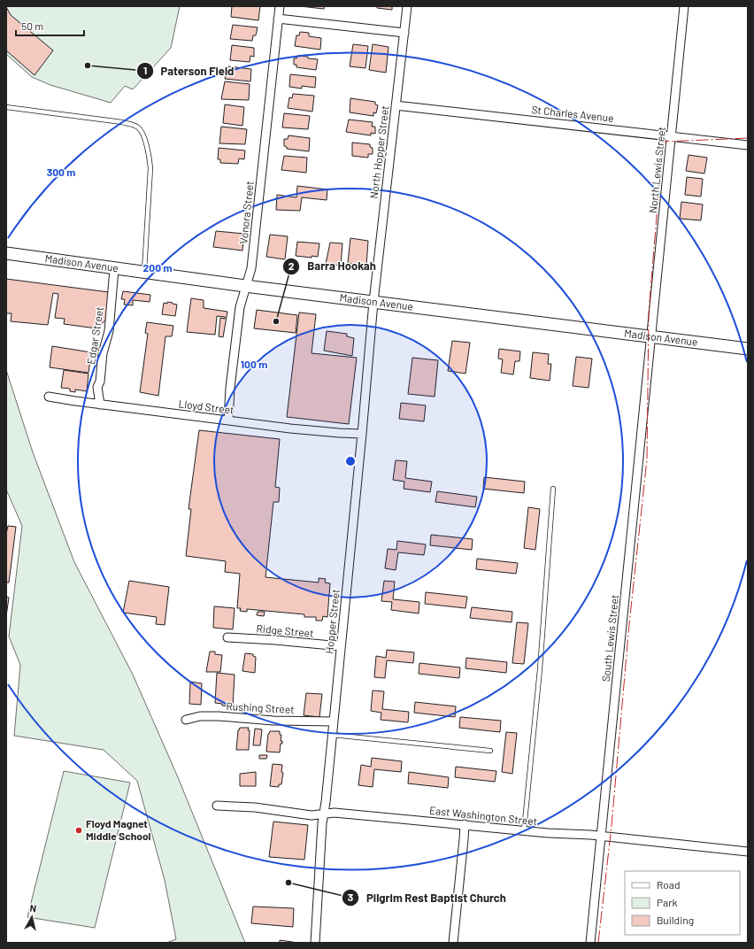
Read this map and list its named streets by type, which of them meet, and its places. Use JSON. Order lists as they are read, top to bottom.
{
  "streets": {
    "main road": ["Madison Avenue"],
    "street": [
      "St Charles Avenue",
      "North Hopper Street",
      "North Lewis Street",
      "Vonora Street",
      "Edgar Street",
      "Lloyd Street",
      "Hopper Street",
      "Ridge Street",
      "South Lewis Street",
      "Rushing Street",
      "East Washington Street"
    ]
  },
  "crossings": [
    ["St Charles Avenue", "North Hopper Street"],
    ["St Charles Avenue", "North Lewis Street"],
    ["North Hopper Street", "Madison Avenue"],
    ["North Hopper Street", "Hopper Street"],
    ["North Lewis Street", "Madison Avenue"],
    ["North Lewis Street", "South Lewis Street"],
    ["Vonora Street", "Madison Avenue"],
    ["Vonora Street", "Lloyd Street"],
    ["Madison Avenue", "Edgar Street"],
    ["Madison Avenue", "Hopper Street"],
    ["Madison Avenue", "South Lewis Street"],
    ["Edgar Street", "Lloyd Street"],
    ["Lloyd Street", "Hopper Street"],
    ["Hopper Street", "Ridge Street"],
    ["Hopper Street", "Rushing Street"],
    ["Hopper Street", "East Washington Street"],
    ["South Lewis Street", "East Washington Street"]
  ],
  "places": [
    "Paterson Field",
    "Barra Hookah",
    "Floyd Magnet Middle School",
    "Pilgrim Rest Baptist Church"
  ],
  "legend": ["Road", "Park", "Building"],
  "scale_bar": "50 m",
  "north": "top",
  "rings": ["300 m", "200 m", "100 m"]
}
